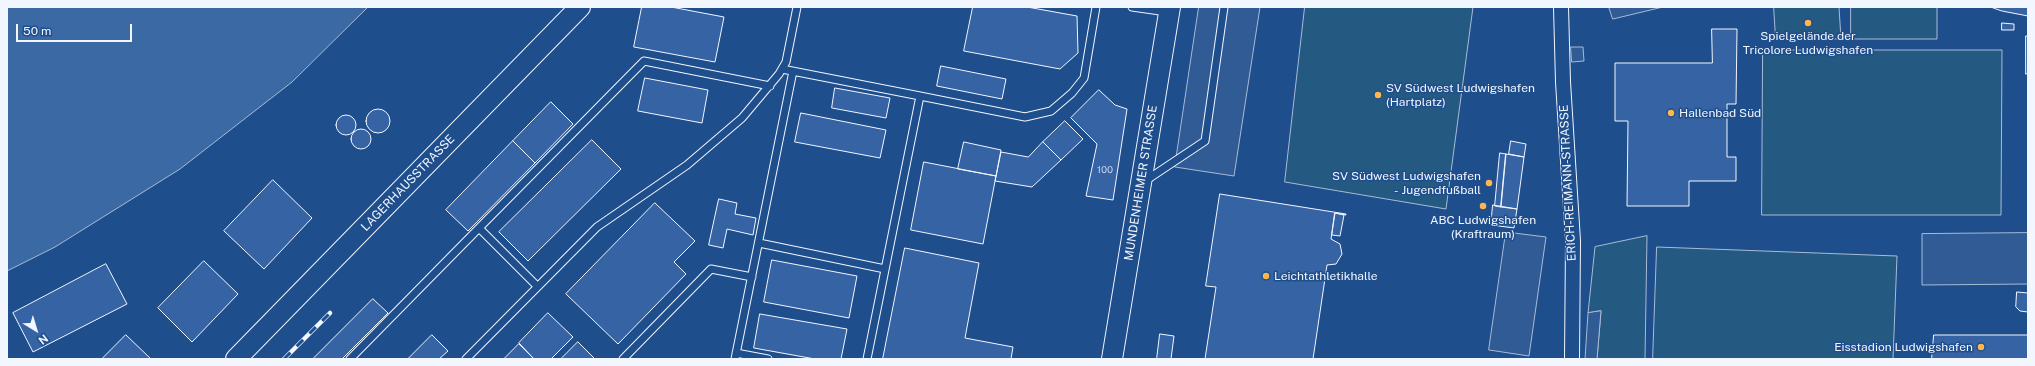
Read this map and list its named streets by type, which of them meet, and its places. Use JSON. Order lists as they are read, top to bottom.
{
  "streets": {
    "street": ["LAGERHAUSSTRASSE", "MUNDENHEIMER STRASSE", "ERICH-REIMANN-STRASSE"]
  },
  "places": [
    "Spielgelände der Tricolore Ludwigshafen",
    "SV Südwest Ludwigshafen (Hartplatz)",
    "Hallenbad Süd",
    "SV Südwest Ludwigshafen - Jugendfußball",
    "ABC Ludwigshafen (Kraftraum)",
    "Leichtathletikhalle",
    "Eisstadion Ludwigshafen"
  ],
  "house_numbers": ["100"],
  "scale_bar": "50 m",
  "north": "bottom right"
}
